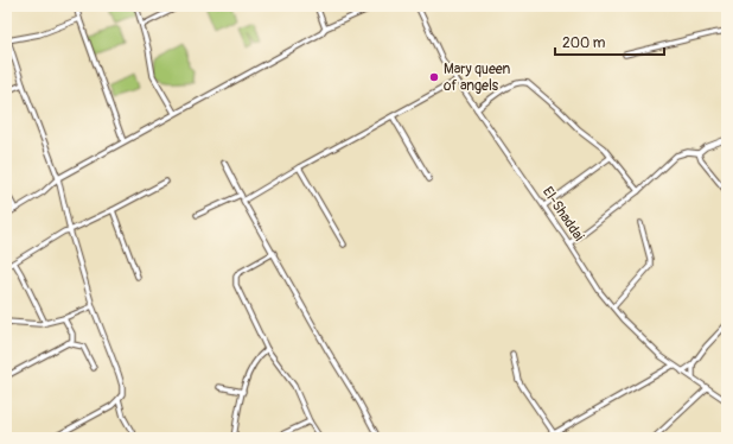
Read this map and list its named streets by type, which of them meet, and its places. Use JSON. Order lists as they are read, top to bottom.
{
  "streets": {
    "street": ["El-Shaddai"]
  },
  "places": ["Mary queen of angels"],
  "scale_bar": "200 m"
}
